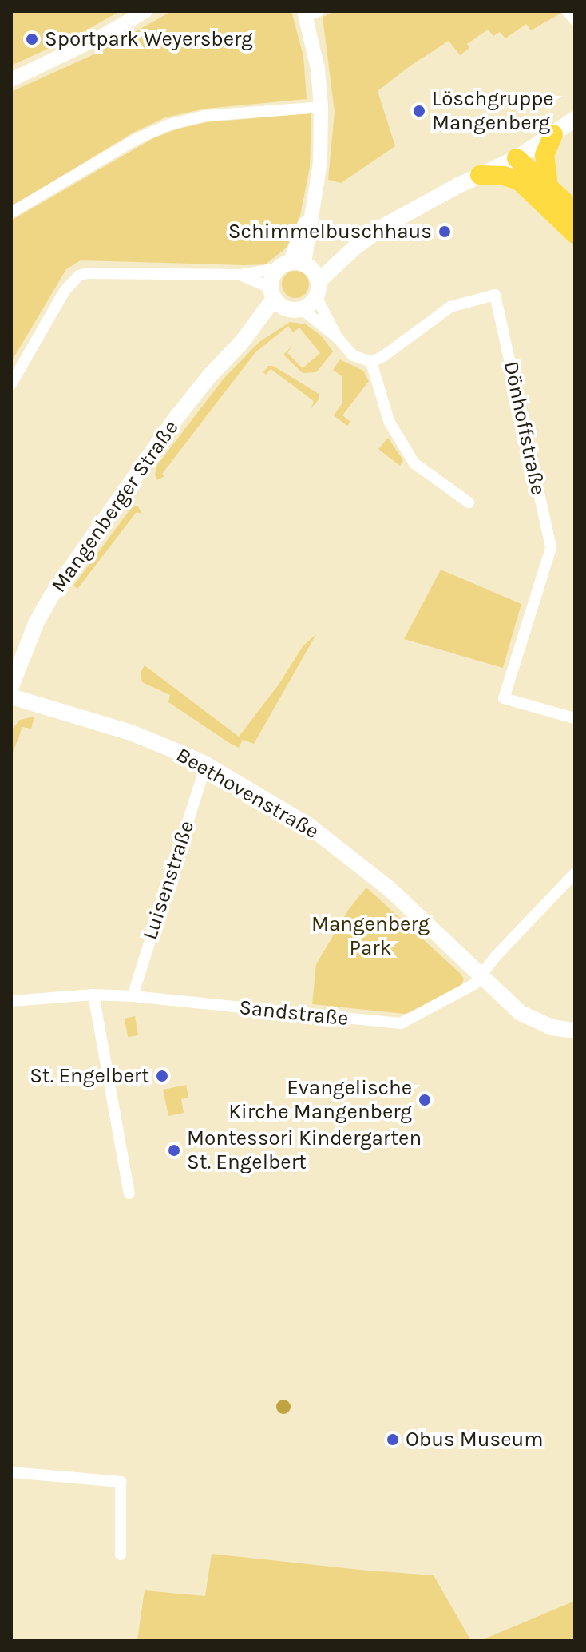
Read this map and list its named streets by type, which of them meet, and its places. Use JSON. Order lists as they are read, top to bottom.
{
  "streets": {
    "main road": ["Mangenberger Straße", "Beethovenstraße"],
    "street": ["Dönhoffstraße", "Luisenstraße", "Sandstraße"]
  },
  "crossings": [
    ["Beethovenstraße", "Luisenstraße"],
    ["Beethovenstraße", "Sandstraße"],
    ["Luisenstraße", "Sandstraße"]
  ],
  "parks": ["Mangenberg Park"],
  "places": [
    "Sportpark Weyersberg",
    "Löschgruppe Mangenberg",
    "Schimmelbuschhaus",
    "St. Engelbert",
    "Evangelische Kirche Mangenberg",
    "Montessori Kindergarten St. Engelbert",
    "Obus Museum"
  ]
}
